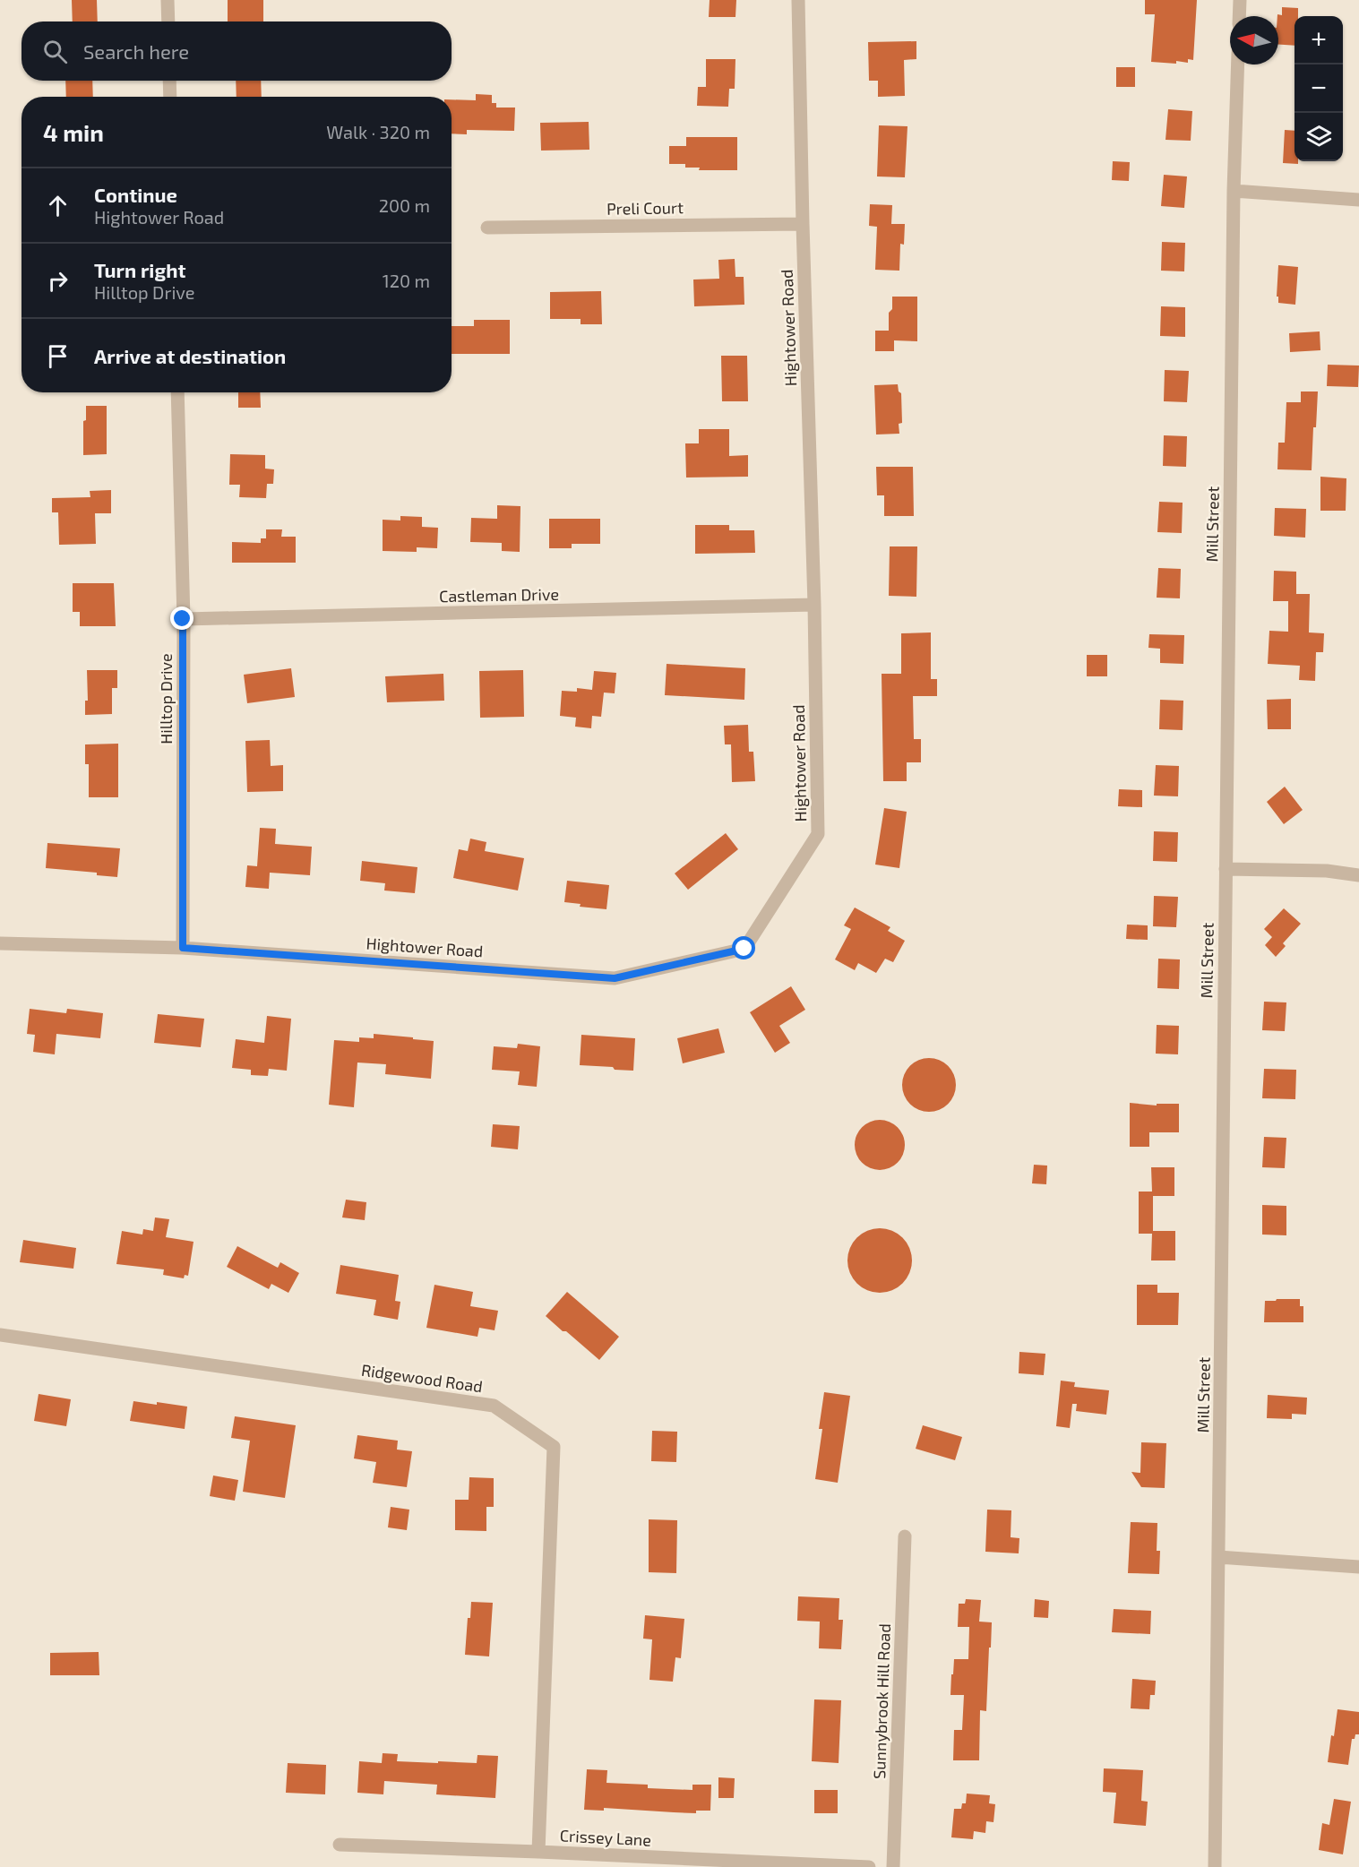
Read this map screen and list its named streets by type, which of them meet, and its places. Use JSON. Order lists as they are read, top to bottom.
{
  "streets": {
    "street": [
      "Preli Court",
      "Hightower Road",
      "Mill Street",
      "Castleman Drive",
      "Hilltop Drive",
      "Ridgewood Road",
      "Sunnybrook Hill Road",
      "Crissey Lane"
    ]
  },
  "crossings": [
    ["Preli Court", "Hightower Road"],
    ["Hightower Road", "Castleman Drive"],
    ["Hightower Road", "Hilltop Drive"],
    ["Castleman Drive", "Hilltop Drive"],
    ["Ridgewood Road", "Crissey Lane"]
  ],
  "north": "left",
  "page": {
    "map_buttons": ["+", "−"],
    "search": "Search here",
    "heading": ["4 min", "Walk · 320 m"],
    "list": [
      ["Continue", "Hightower Road", "200 m"],
      ["Turn right", "Hilltop Drive", "120 m"],
      "Arrive at destination"
    ]
  }
}
